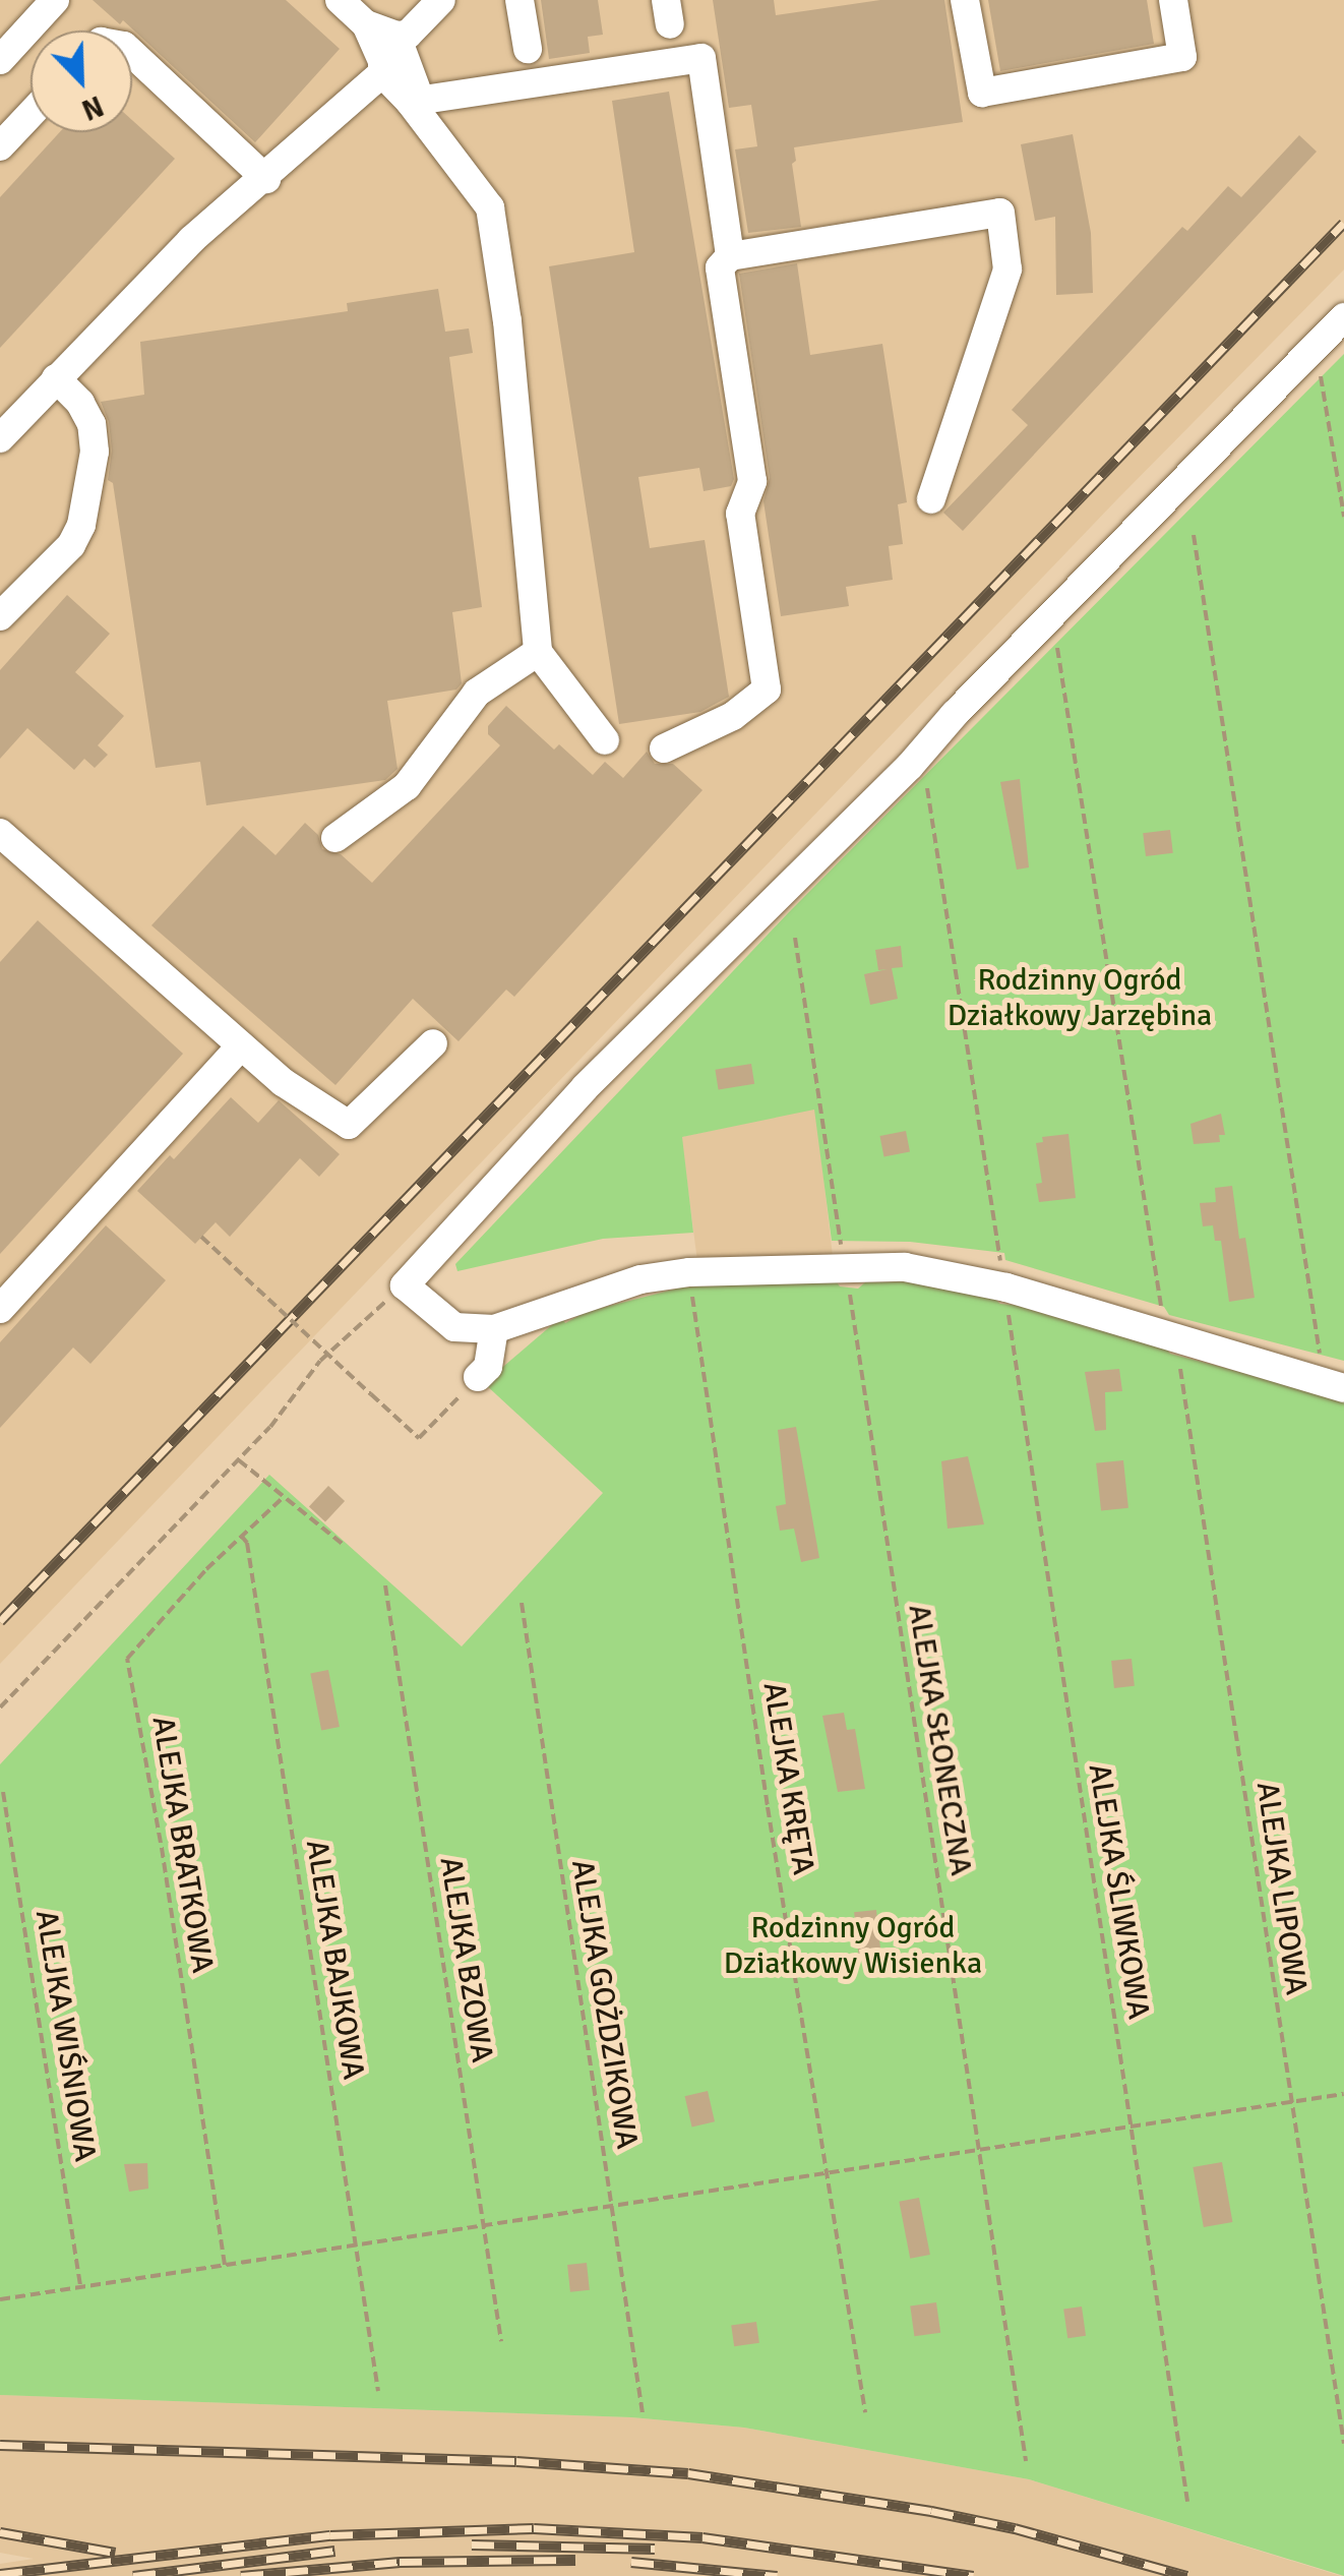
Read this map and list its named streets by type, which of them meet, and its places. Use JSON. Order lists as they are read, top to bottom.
{
  "streets": {
    "path": [
      "ALEJKA SŁONECZNA",
      "ALEJKA KRĘTA",
      "ALEJKA BRATKOWA",
      "ALEJKA LIPOWA",
      "ALEJKA ŚLIWKOWA",
      "ALEJKA BAJKOWA",
      "ALEJKA BZOWA",
      "ALEJKA GOŻDZIKOWA",
      "ALEJKA WIŚNIOWA"
    ]
  },
  "crossings": [
    ["ALEJKA BRATKOWA", "ALEJKA BAJKOWA"]
  ],
  "parks": ["Rodzinny Ogród Działkowy Jarzębina", "Rodzinny Ogród Działkowy Wisienka"],
  "north": "bottom right"
}
